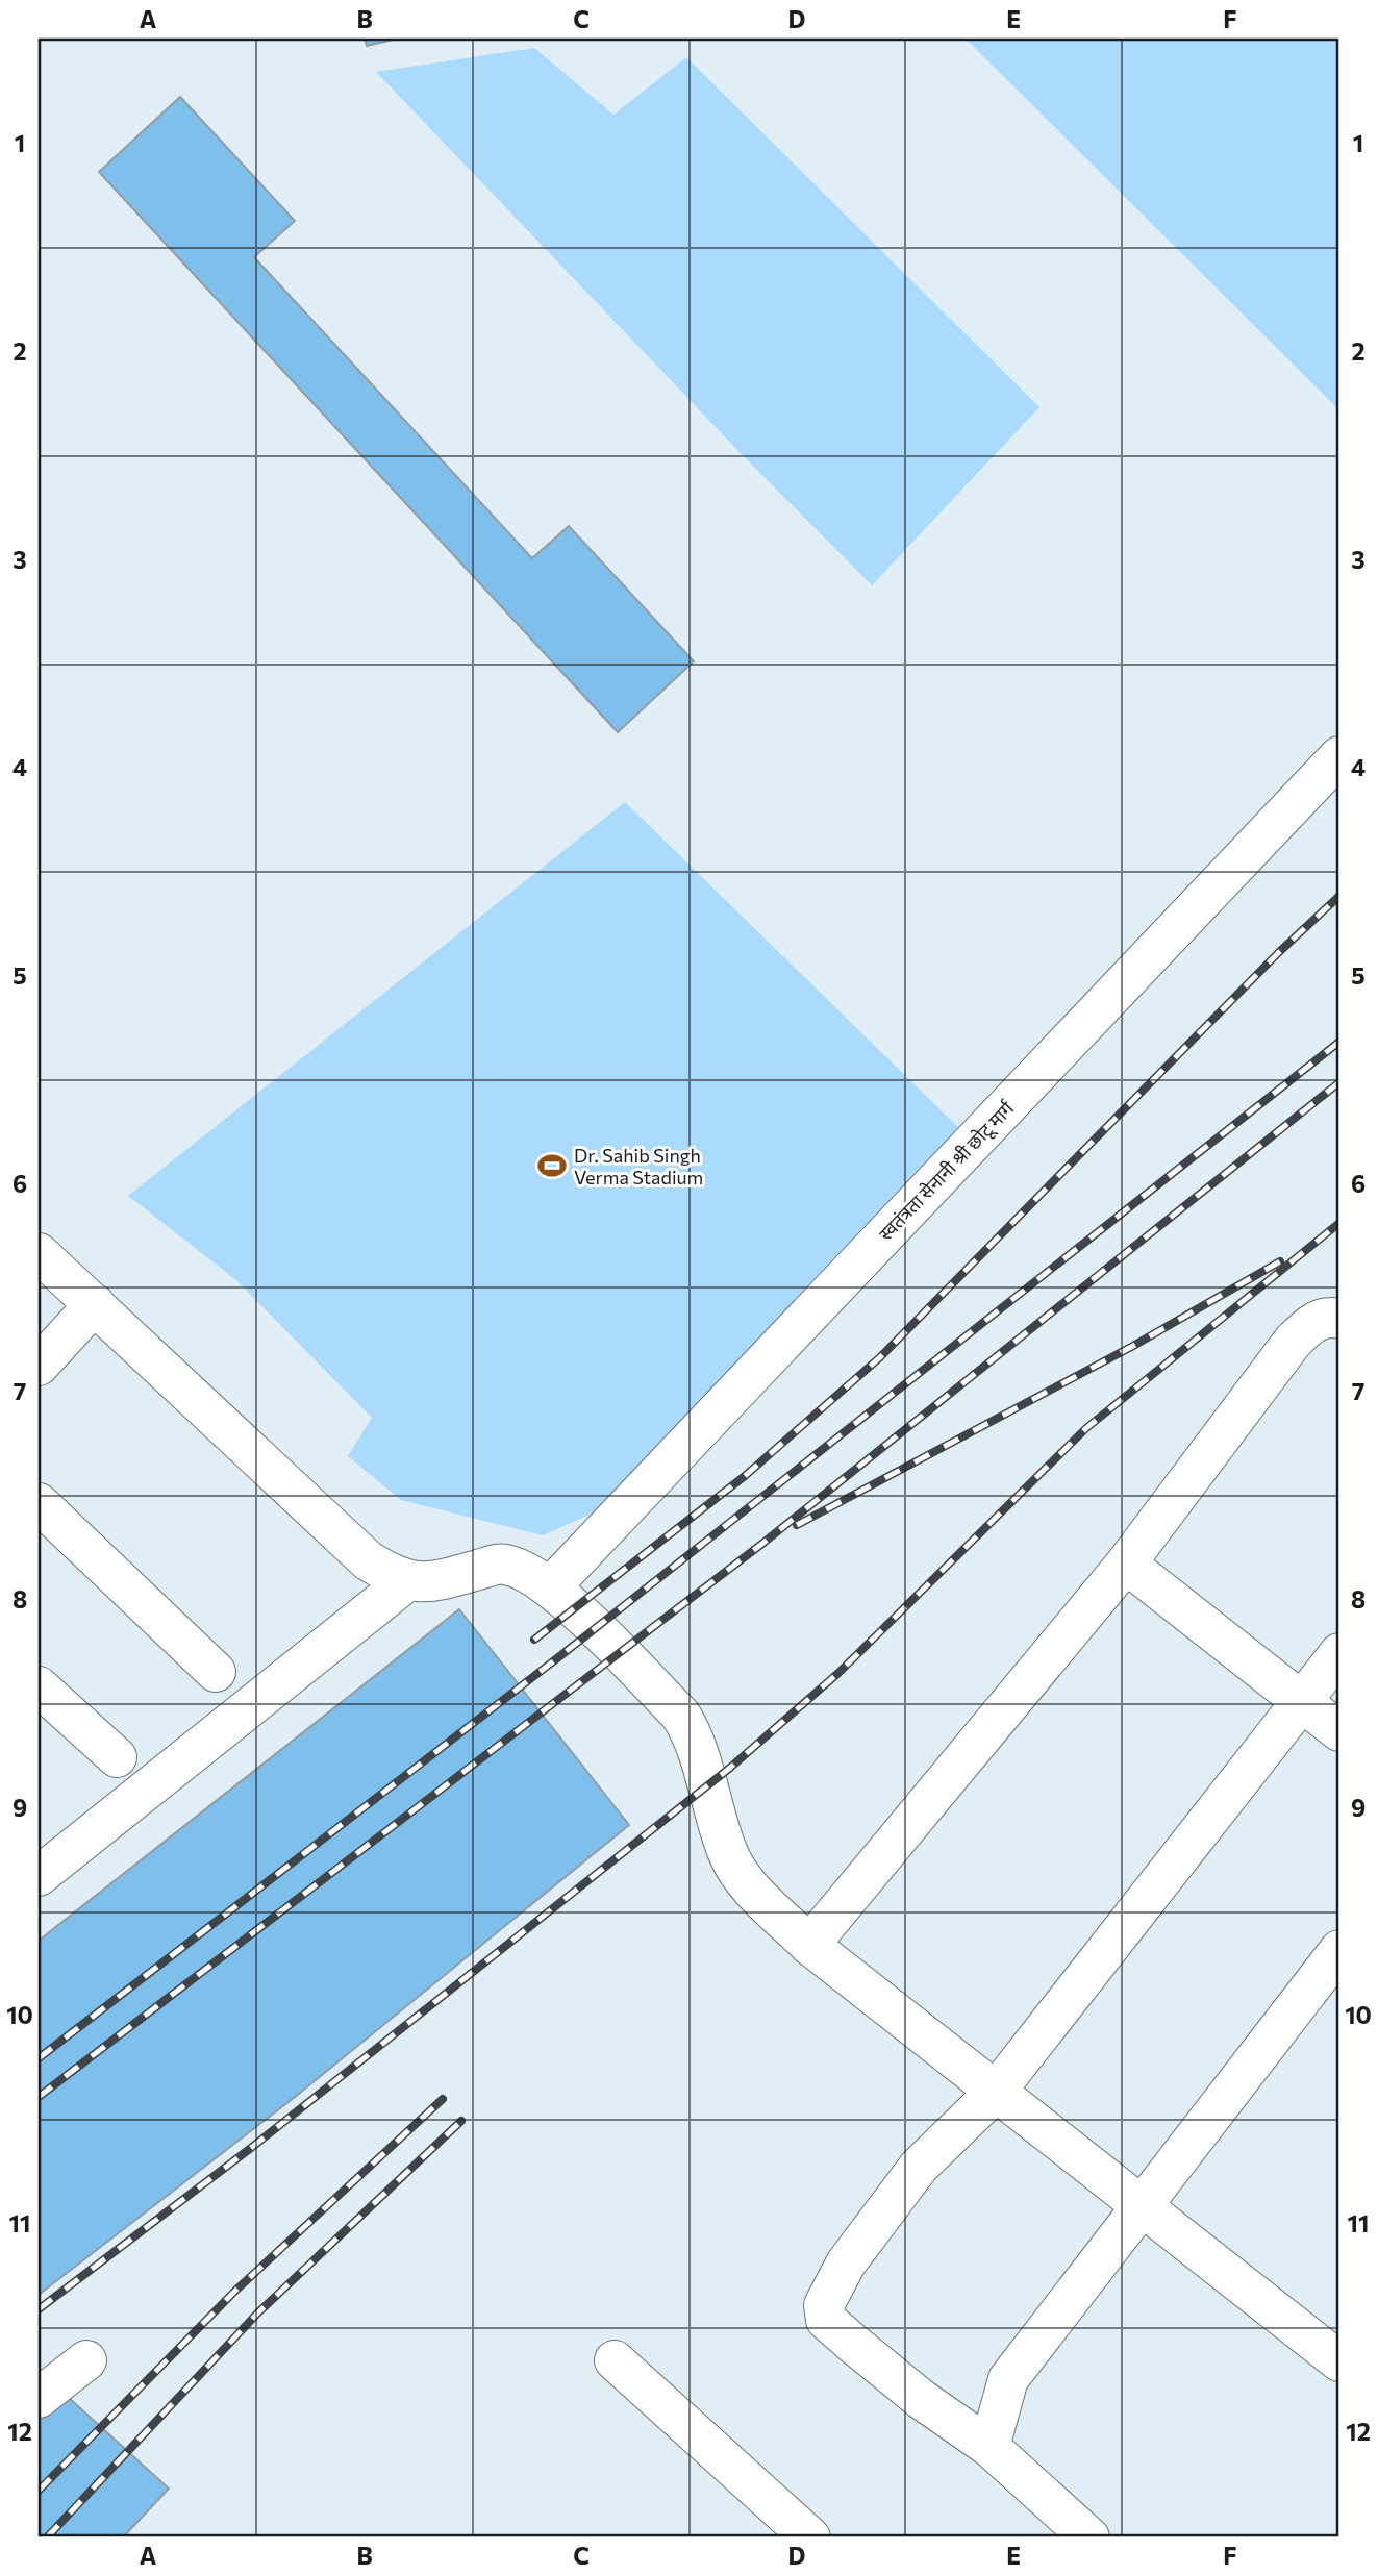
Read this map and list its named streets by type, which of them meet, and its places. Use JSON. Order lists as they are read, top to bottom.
{
  "streets": {
    "street": ["स्वतंत्रता सेनानी श्री छोटू मार्ग"]
  },
  "places": {
    "sports": ["Dr. Sahib Singh Verma Stadium"]
  },
  "grid": {
    "columns": [
      "A",
      "B",
      "C",
      "D",
      "E",
      "F"
    ],
    "rows": [
      "1",
      "2",
      "3",
      "4",
      "5",
      "6",
      "7",
      "8",
      "9",
      "10",
      "11",
      "12"
    ]
  }
}
